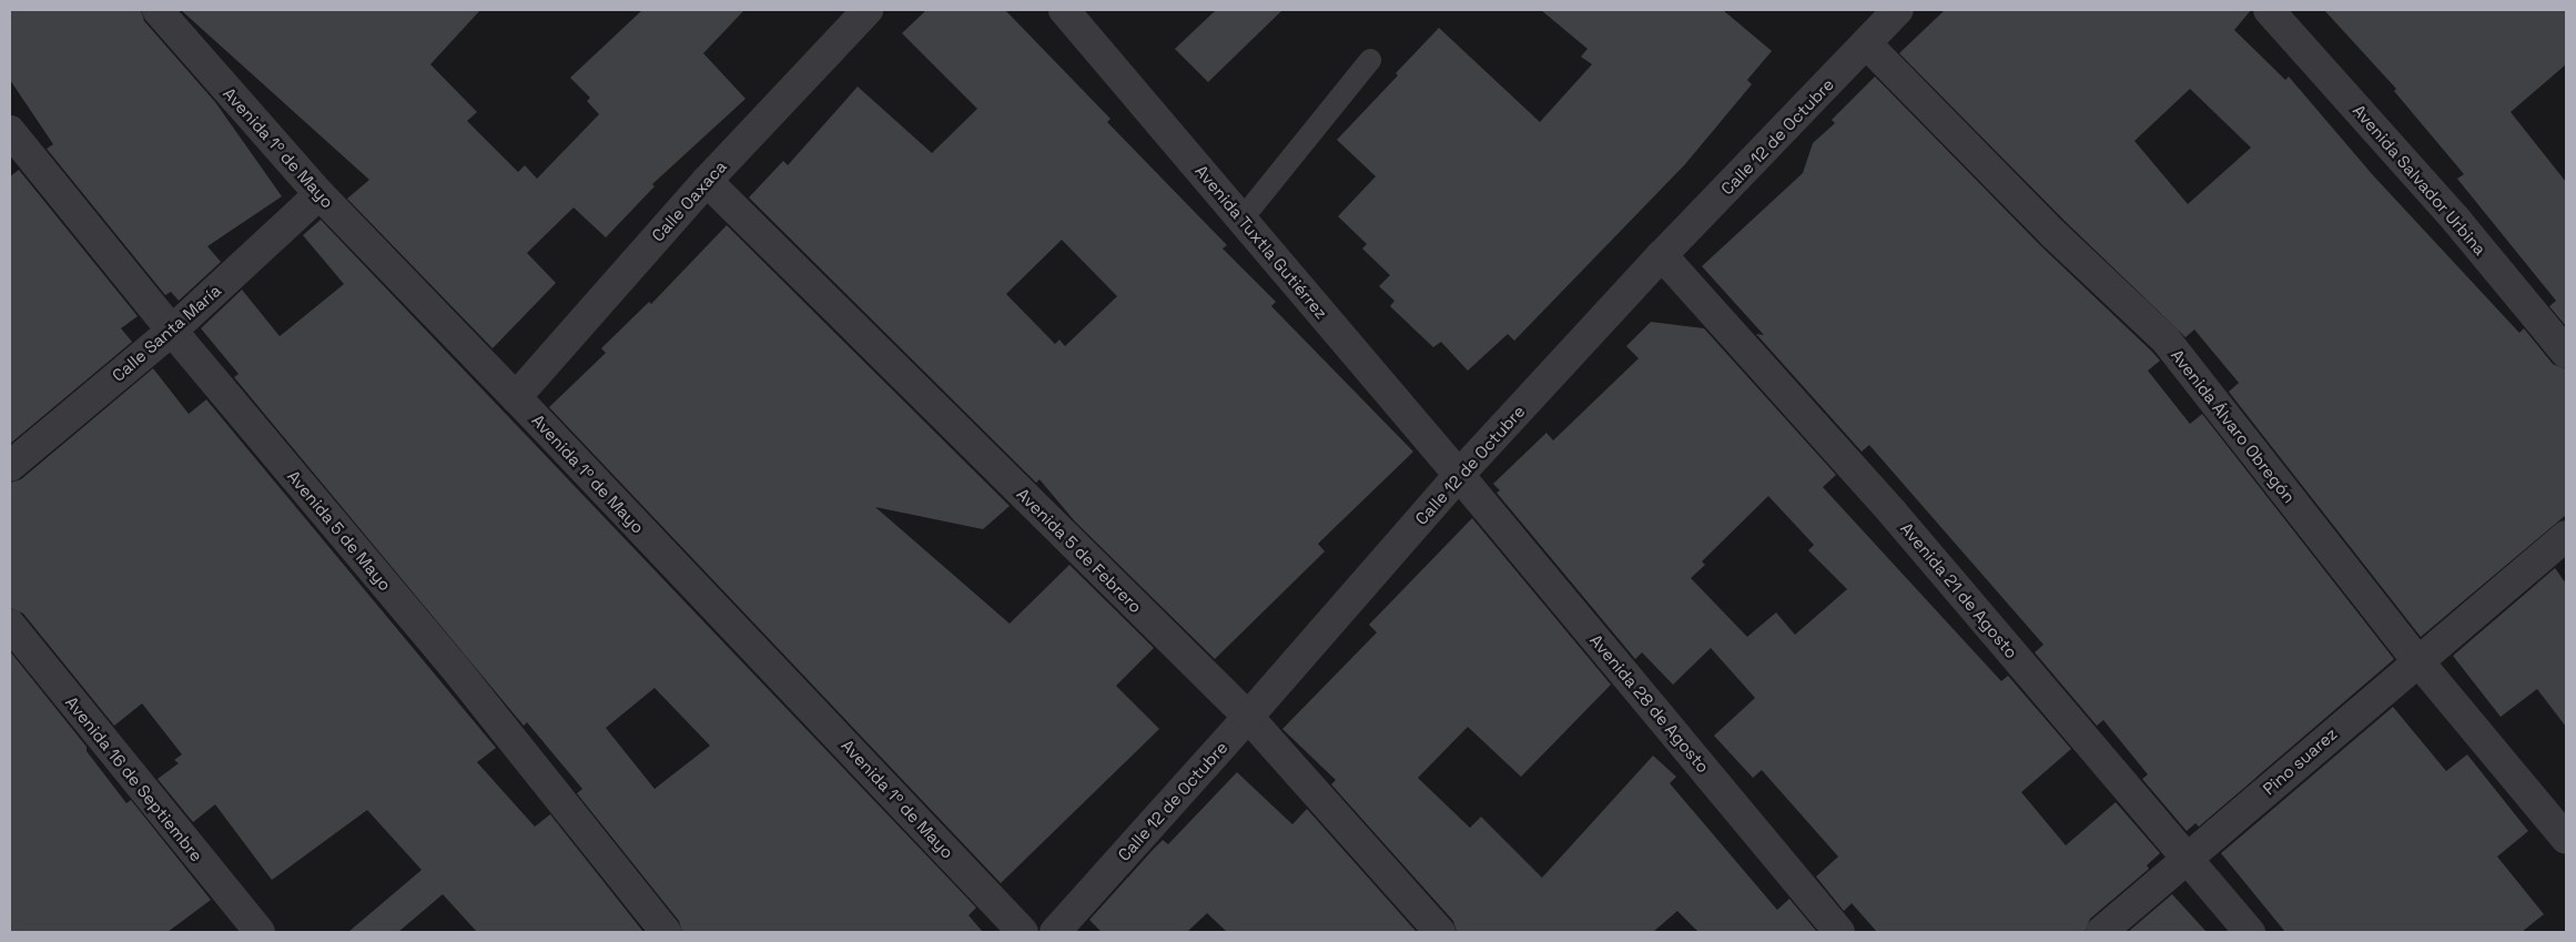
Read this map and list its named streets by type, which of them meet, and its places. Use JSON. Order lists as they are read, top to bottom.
{
  "streets": {
    "street": [
      "Calle 12 de Octubre",
      "Avenida 1º de Mayo",
      "Avenida Salvador Urbina",
      "Calle Oaxaca",
      "Avenida Tuxtla Gutiérrez",
      "Calle Santa María",
      "Avenida Álvaro Obregón",
      "Avenida 5 de Mayo",
      "Avenida 5 de Febrero",
      "Avenida 21 de Agosto",
      "Avenida 28 de Agosto",
      "Pino suarez",
      "Avenida 16 de Septiembre"
    ]
  },
  "crossings": [
    ["Calle 12 de Octubre", "Avenida Tuxtla Gutiérrez"],
    ["Calle 12 de Octubre", "Avenida Álvaro Obregón"],
    ["Calle 12 de Octubre", "Avenida 5 de Febrero"],
    ["Calle 12 de Octubre", "Avenida 21 de Agosto"],
    ["Calle 12 de Octubre", "Avenida 28 de Agosto"],
    ["Avenida 1º de Mayo", "Calle Oaxaca"],
    ["Avenida 1º de Mayo", "Calle Santa María"],
    ["Calle Oaxaca", "Avenida 5 de Febrero"],
    ["Avenida Tuxtla Gutiérrez", "Avenida 28 de Agosto"],
    ["Calle Santa María", "Avenida 5 de Mayo"],
    ["Avenida Álvaro Obregón", "Pino suarez"],
    ["Avenida 21 de Agosto", "Pino suarez"]
  ]
}
